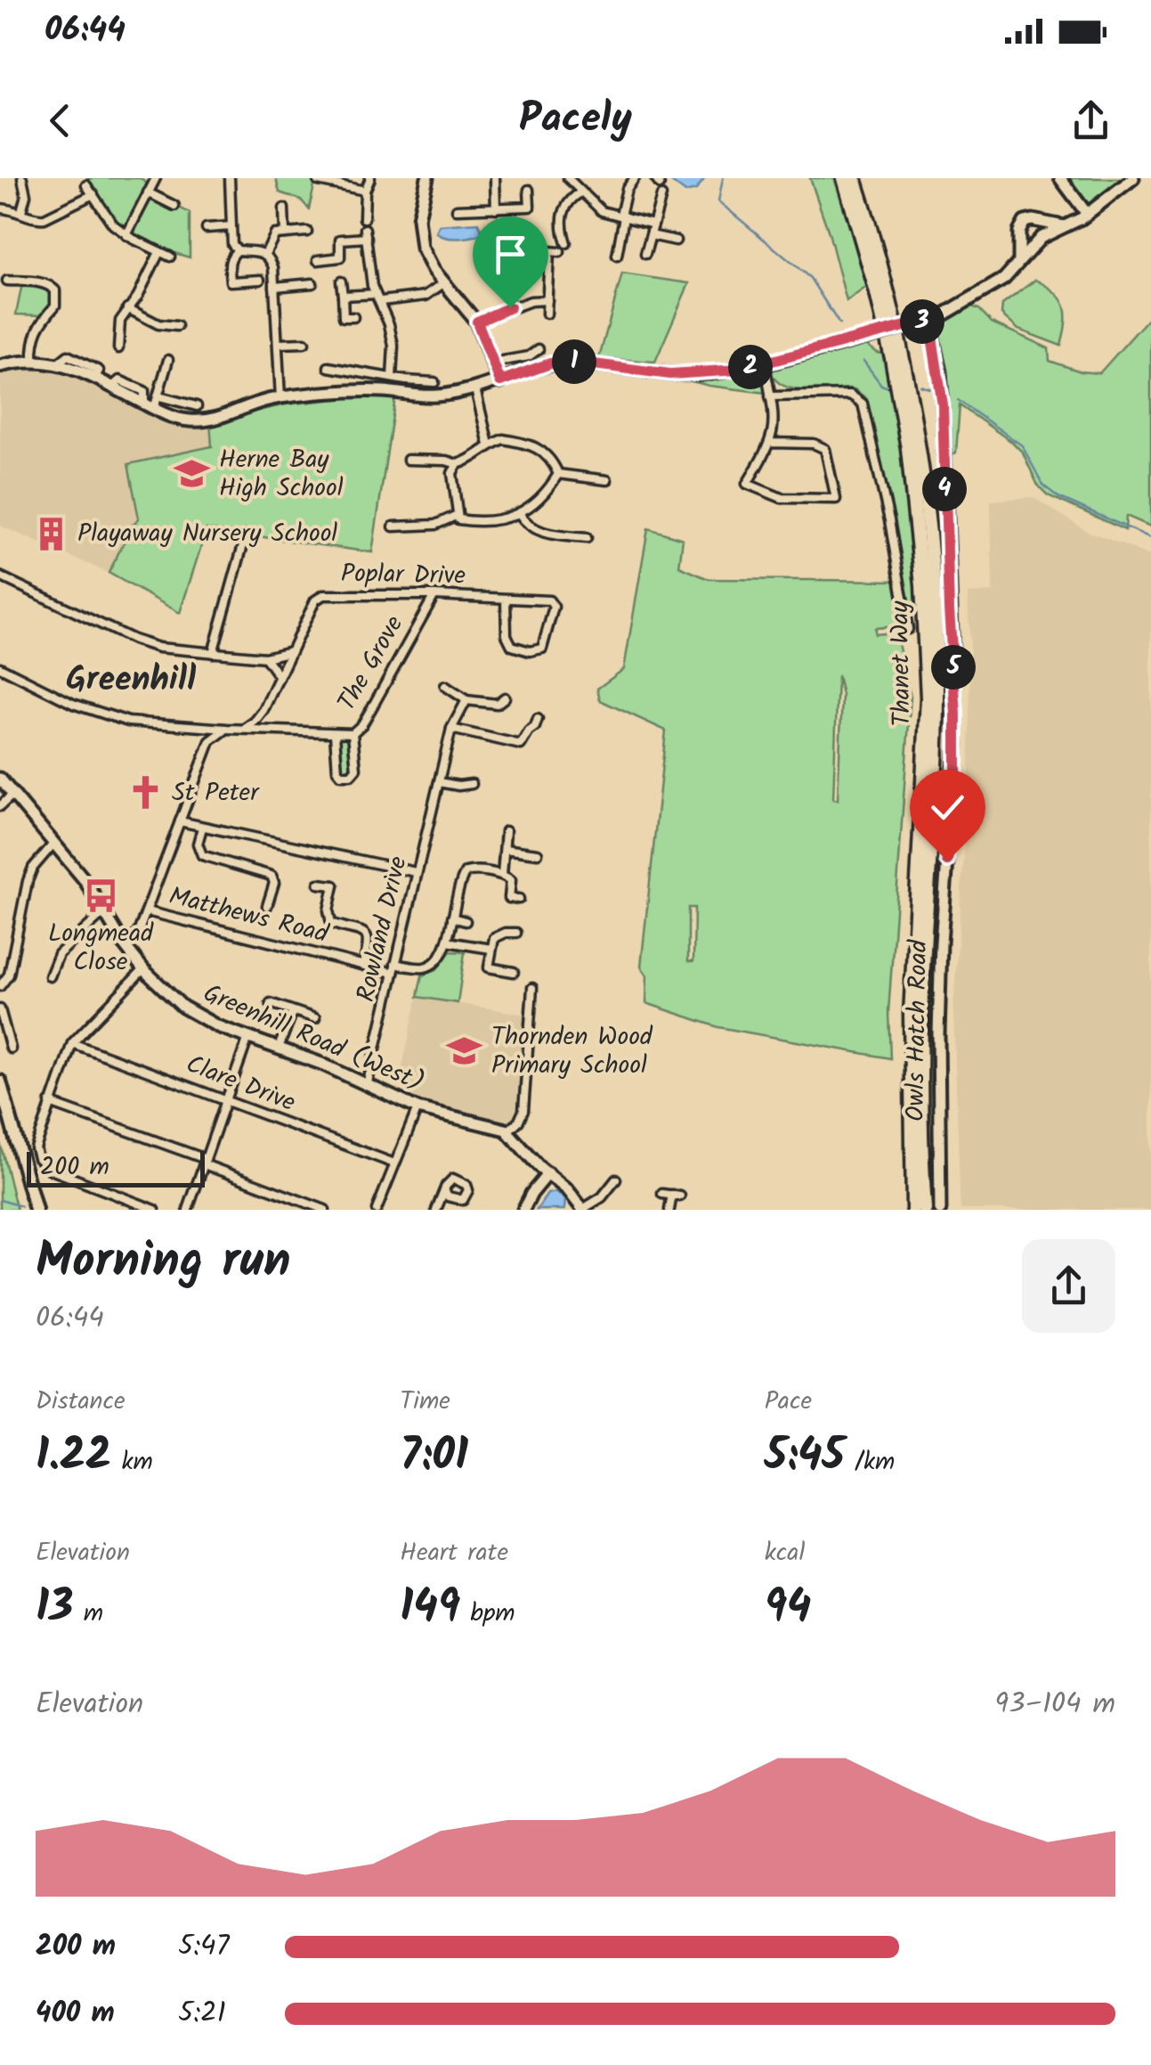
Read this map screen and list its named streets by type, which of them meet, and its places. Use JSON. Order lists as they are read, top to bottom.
{
  "streets": {
    "highway": ["Thanet Way"],
    "street": [
      "Poplar Drive",
      "The Grove",
      "Matthews Road",
      "Rowland Drive",
      "Owls Hatch Road",
      "Greenhill Road (West)",
      "Clare Drive"
    ]
  },
  "crossings": [
    ["Poplar Drive", "The Grove"],
    ["Matthews Road", "Rowland Drive"],
    ["Rowland Drive", "Greenhill Road (West)"]
  ],
  "districts": ["Greenhill"],
  "places": {
    "school or university": ["Herne Bay High School", "Thornden Wood Primary School"],
    "building": ["Playaway Nursery School"],
    "church": ["St Peter"],
    "bus stop": ["Longmead Close"]
  },
  "scale_bar": "200 m",
  "page": {
    "status": "06:44",
    "header": "Pacely",
    "pins": [
      "3",
      "1",
      "2",
      "4",
      "5"
    ],
    "scale": "200 m",
    "heading": ["Morning run", "06:44"],
    "stats": [
      ["Distance", "1.22 km"],
      ["Time", "7:01"],
      ["Pace", "5:45 /km"],
      ["Elevation", "13 m"],
      ["Heart rate", "149 bpm"],
      ["kcal", "94"]
    ],
    "chart": ["Elevation", "93–104 m"],
    "list": [
      {
        "name": "200 m",
        "note": "5:47"
      },
      {
        "name": "400 m",
        "note": "5:21"
      }
    ]
  }
}
